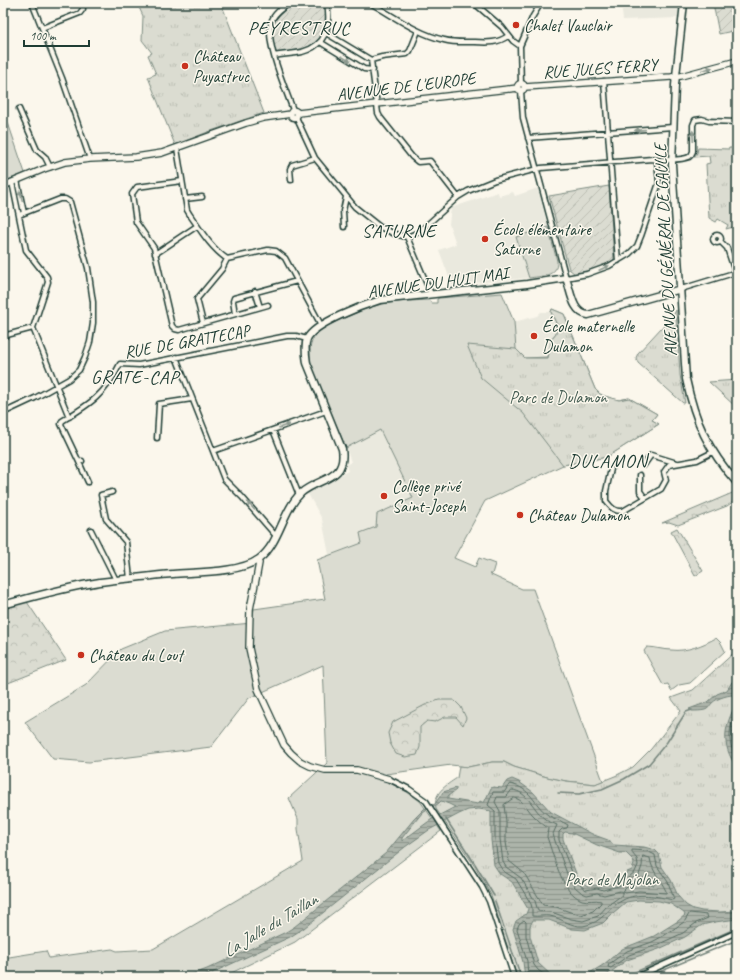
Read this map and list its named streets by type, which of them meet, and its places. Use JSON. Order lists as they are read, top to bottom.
{
  "streets": {
    "main road": ["AVENUE DU GÉNÉRAL DE GAULLE", "AVENUE DU HUIT MAI"],
    "street": ["RUE JULES FERRY", "AVENUE DE L'EUROPE", "RUE DE GRATTECAP"]
  },
  "crossings": [
    ["RUE JULES FERRY", "AVENUE DE L'EUROPE"],
    ["RUE JULES FERRY", "AVENUE DU GÉNÉRAL DE GAULLE"],
    ["AVENUE DU HUIT MAI", "RUE DE GRATTECAP"]
  ],
  "districts": [
    "PEYRESTRUC",
    "SATURNE",
    "GRATE-CAP",
    "DULAMON"
  ],
  "water": ["La Jalle du Taillan"],
  "parks": ["Parc de Dulamon", "Parc de Majolan"],
  "places": [
    "Chalet Vauclair",
    "Château Puyastruc",
    "École élémentaire Saturne",
    "École maternelle Dulamon",
    "Collège privé Saint-Joseph",
    "Château Dulamon",
    "Château du Lout"
  ],
  "scale_bar": "100 m"
}
